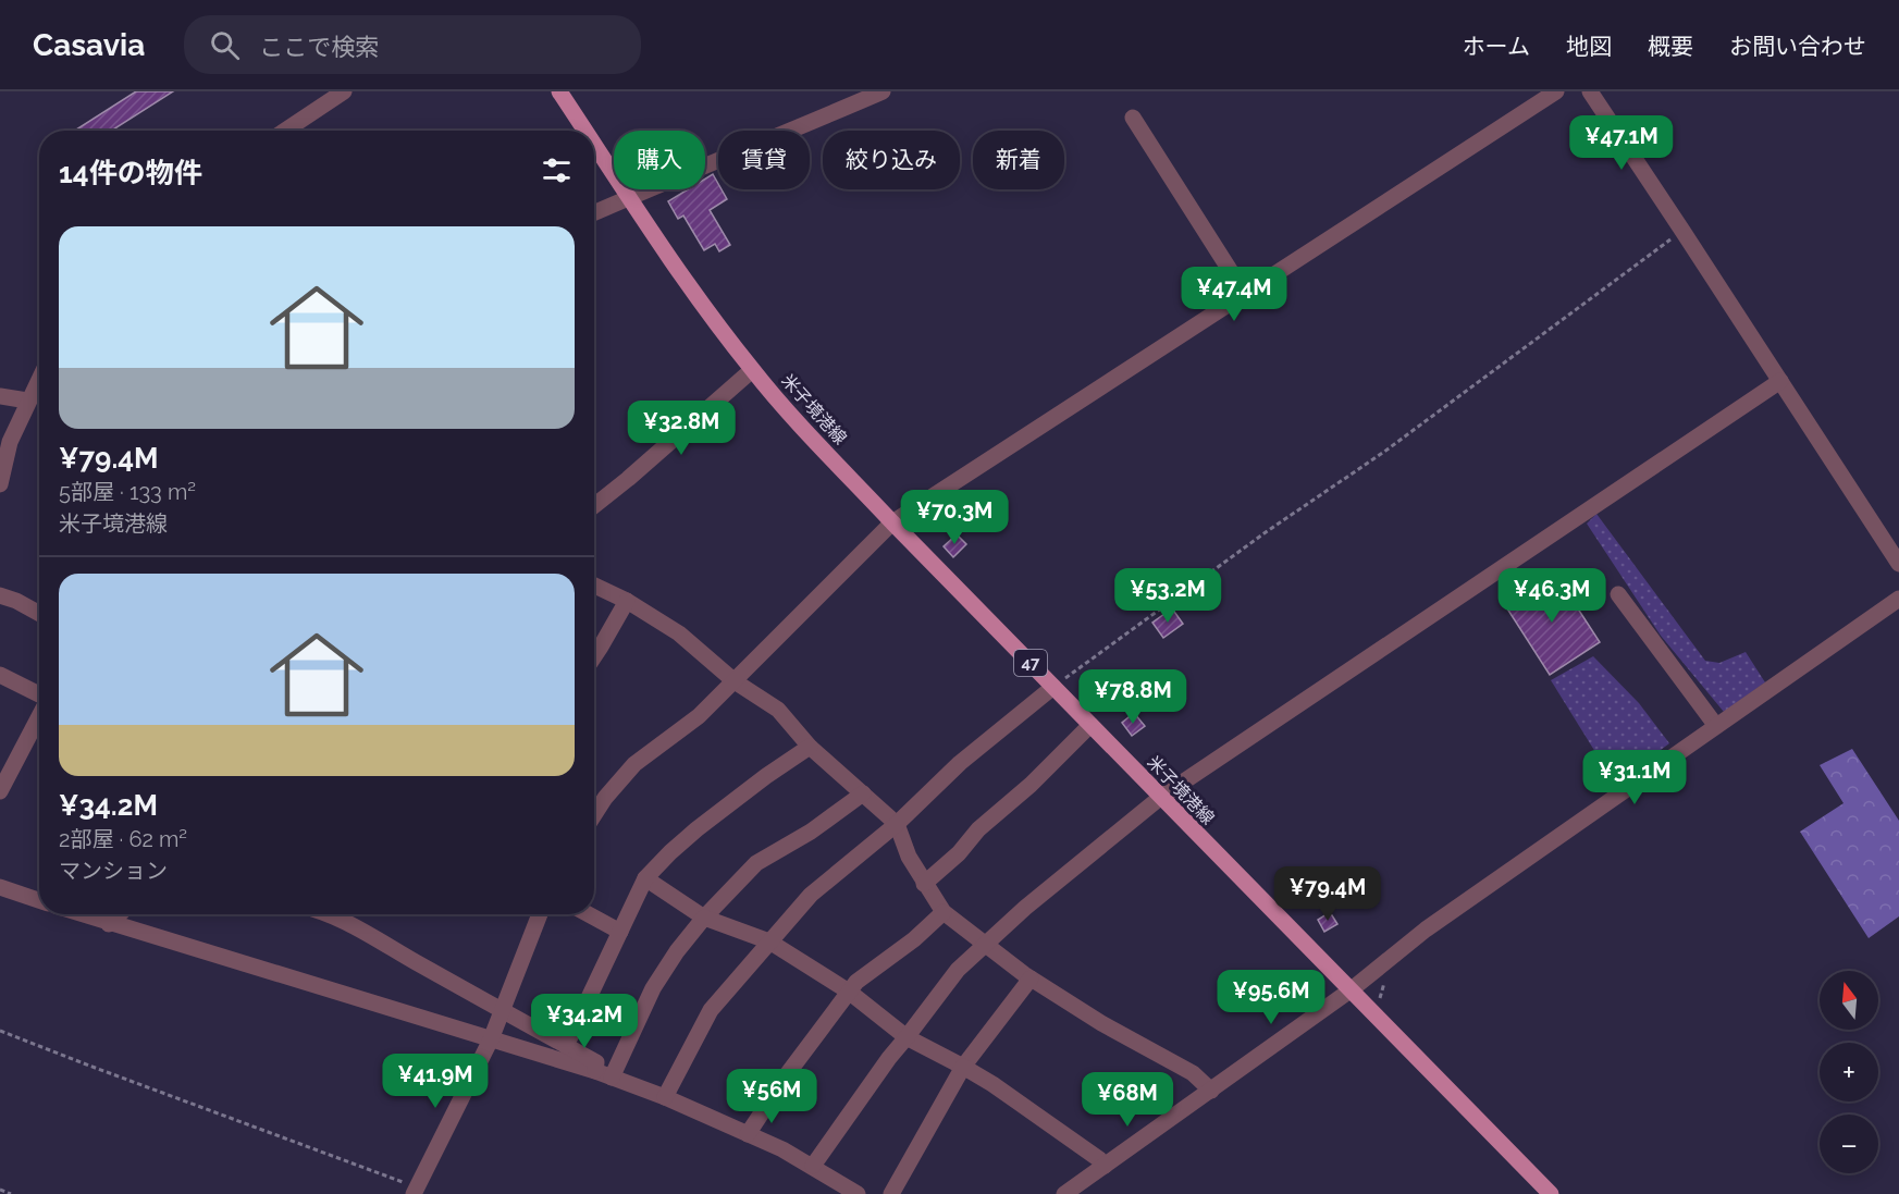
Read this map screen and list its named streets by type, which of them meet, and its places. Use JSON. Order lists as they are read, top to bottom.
{
  "streets": {
    "main road": ["米子境港線", "47"]
  },
  "north": "top",
  "page": {
    "header": "Casavia",
    "search": "ここで検索",
    "nav": [
      "ホーム",
      "地図",
      "概要",
      "お問い合わせ"
    ],
    "price": [
      "¥47.1M",
      "¥47.4M",
      "¥32.8M",
      "¥70.3M",
      "¥53.2M",
      "¥46.3M",
      "¥78.8M",
      "¥31.1M",
      "¥79.4M",
      "¥95.6M",
      "¥34.2M",
      "¥41.9M",
      "¥56M",
      "¥68M"
    ],
    "chip": [
      "購入",
      "賃貸",
      "絞り込み",
      "新着"
    ],
    "heading": "14件の物件",
    "list": [
      {
        "name": "¥79.4M",
        "note": "5部屋 · 133 m² · 米子境港線"
      },
      {
        "name": "¥34.2M",
        "note": "2部屋 · 62 m² · マンション"
      }
    ],
    "map_buttons": ["+", "−"]
  }
}
